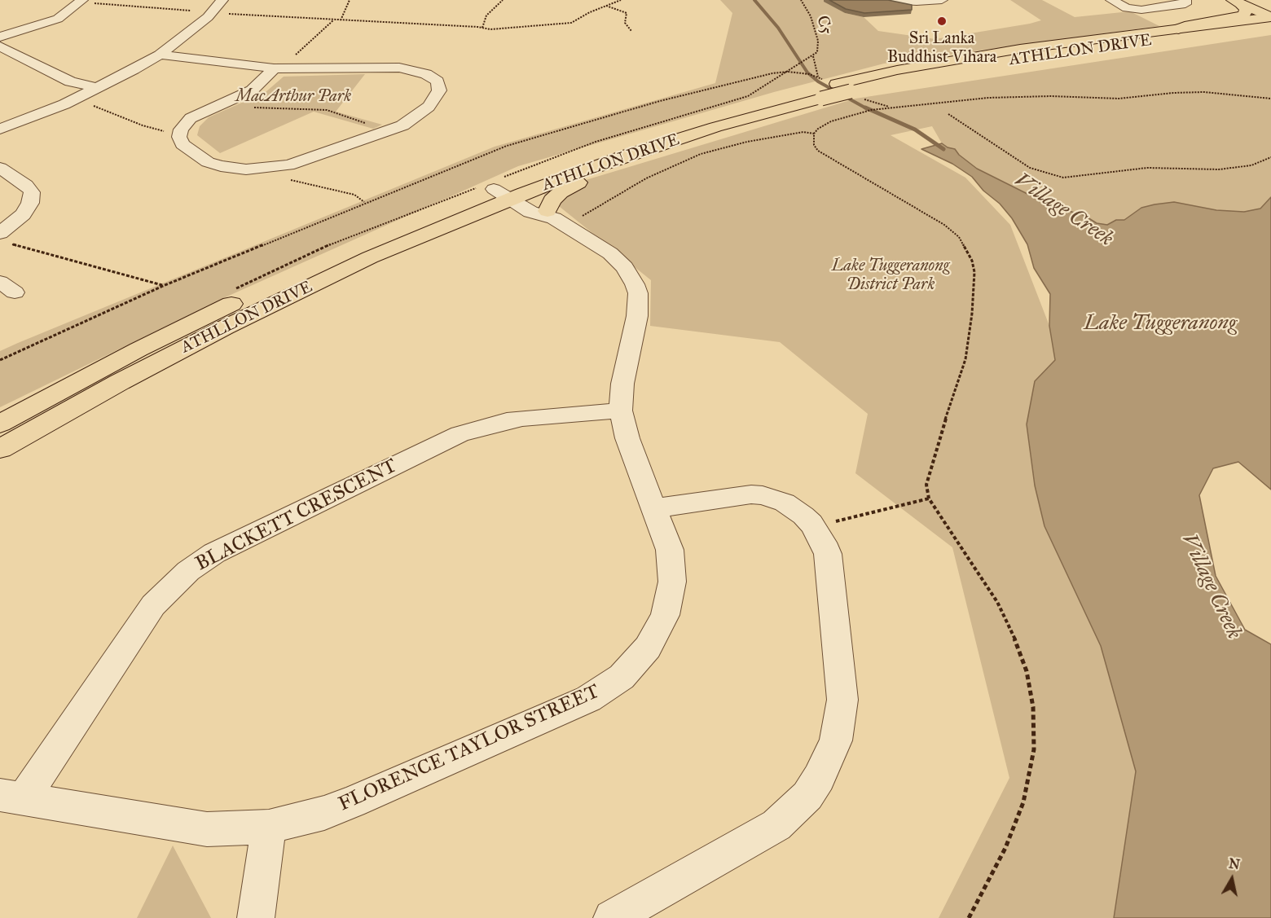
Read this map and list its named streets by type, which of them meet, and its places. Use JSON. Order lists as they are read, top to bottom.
{
  "streets": {
    "main road": ["ATHLLON DRIVE"],
    "street": ["BLACKETT CRESCENT", "FLORENCE TAYLOR STREET"],
    "path": ["C5"]
  },
  "crossings": [
    ["ATHLLON DRIVE", "FLORENCE TAYLOR STREET"],
    ["BLACKETT CRESCENT", "FLORENCE TAYLOR STREET"]
  ],
  "water": ["Village Creek", "Lake Tuggeranong"],
  "parks": ["MacArthur Park", "Lake Tuggeranong District Park"],
  "places": ["Sri Lanka Buddhist Vihara"],
  "north": "top"
}
